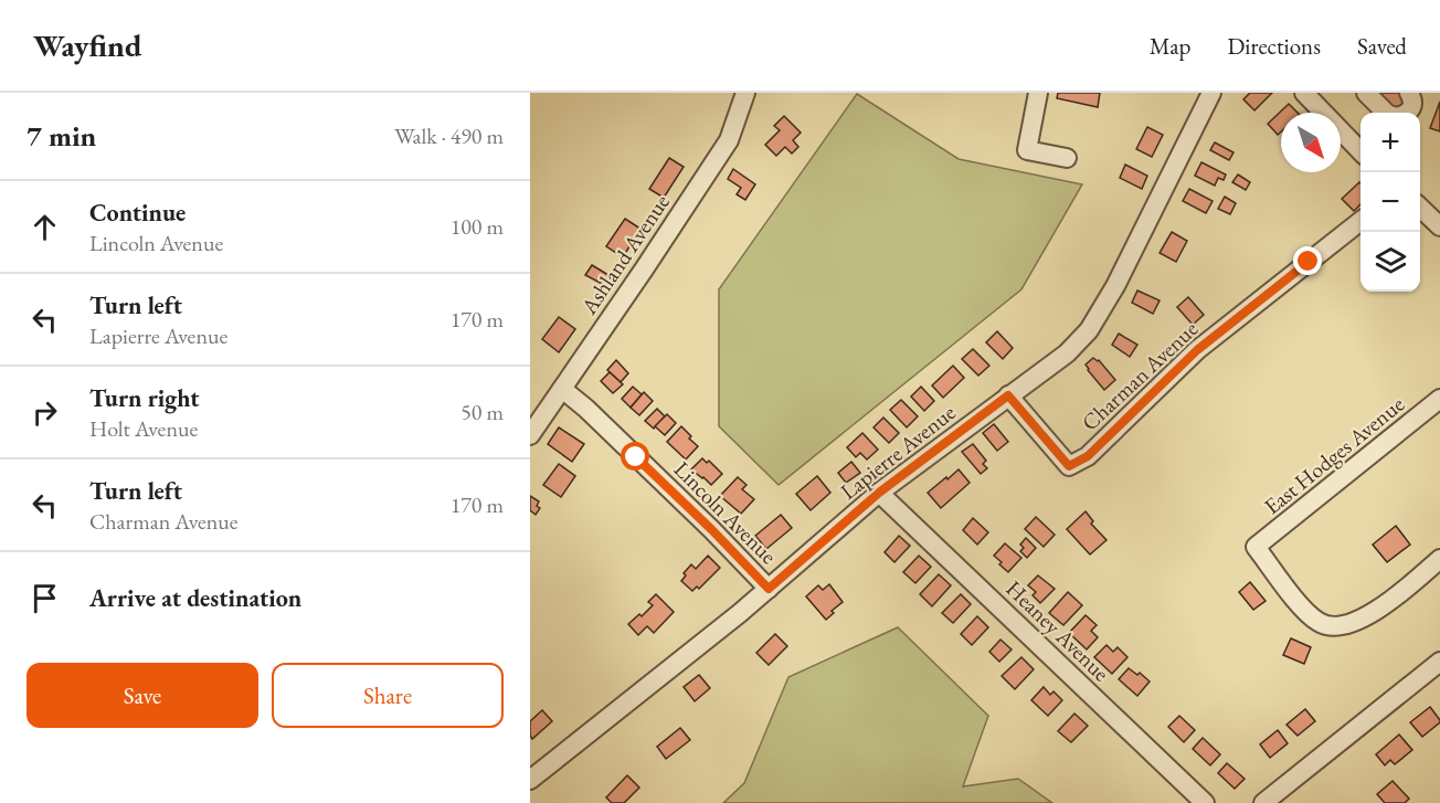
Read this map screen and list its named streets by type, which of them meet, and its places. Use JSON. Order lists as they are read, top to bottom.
{
  "streets": {
    "street": [
      "Ashland Avenue",
      "Charman Avenue",
      "Lapierre Avenue",
      "East Hodges Avenue",
      "Lincoln Avenue",
      "Heaney Avenue"
    ]
  },
  "crossings": [
    ["Ashland Avenue", "Lincoln Avenue"],
    ["Charman Avenue", "Lapierre Avenue"],
    ["Lapierre Avenue", "Lincoln Avenue"],
    ["Lapierre Avenue", "Heaney Avenue"]
  ],
  "north": "bottom right",
  "page": {
    "header": "Wayfind",
    "nav": ["Map", "Directions", "Saved"],
    "heading": ["7 min", "Walk · 490 m"],
    "map_buttons": ["+", "−"],
    "list": [
      ["Continue", "Lincoln Avenue", "100 m"],
      ["Turn left", "Lapierre Avenue", "170 m"],
      ["Turn right", "Holt Avenue", "50 m"],
      ["Turn left", "Charman Avenue", "170 m"],
      "Arrive at destination"
    ],
    "buttons": ["Save", "Share"]
  }
}
